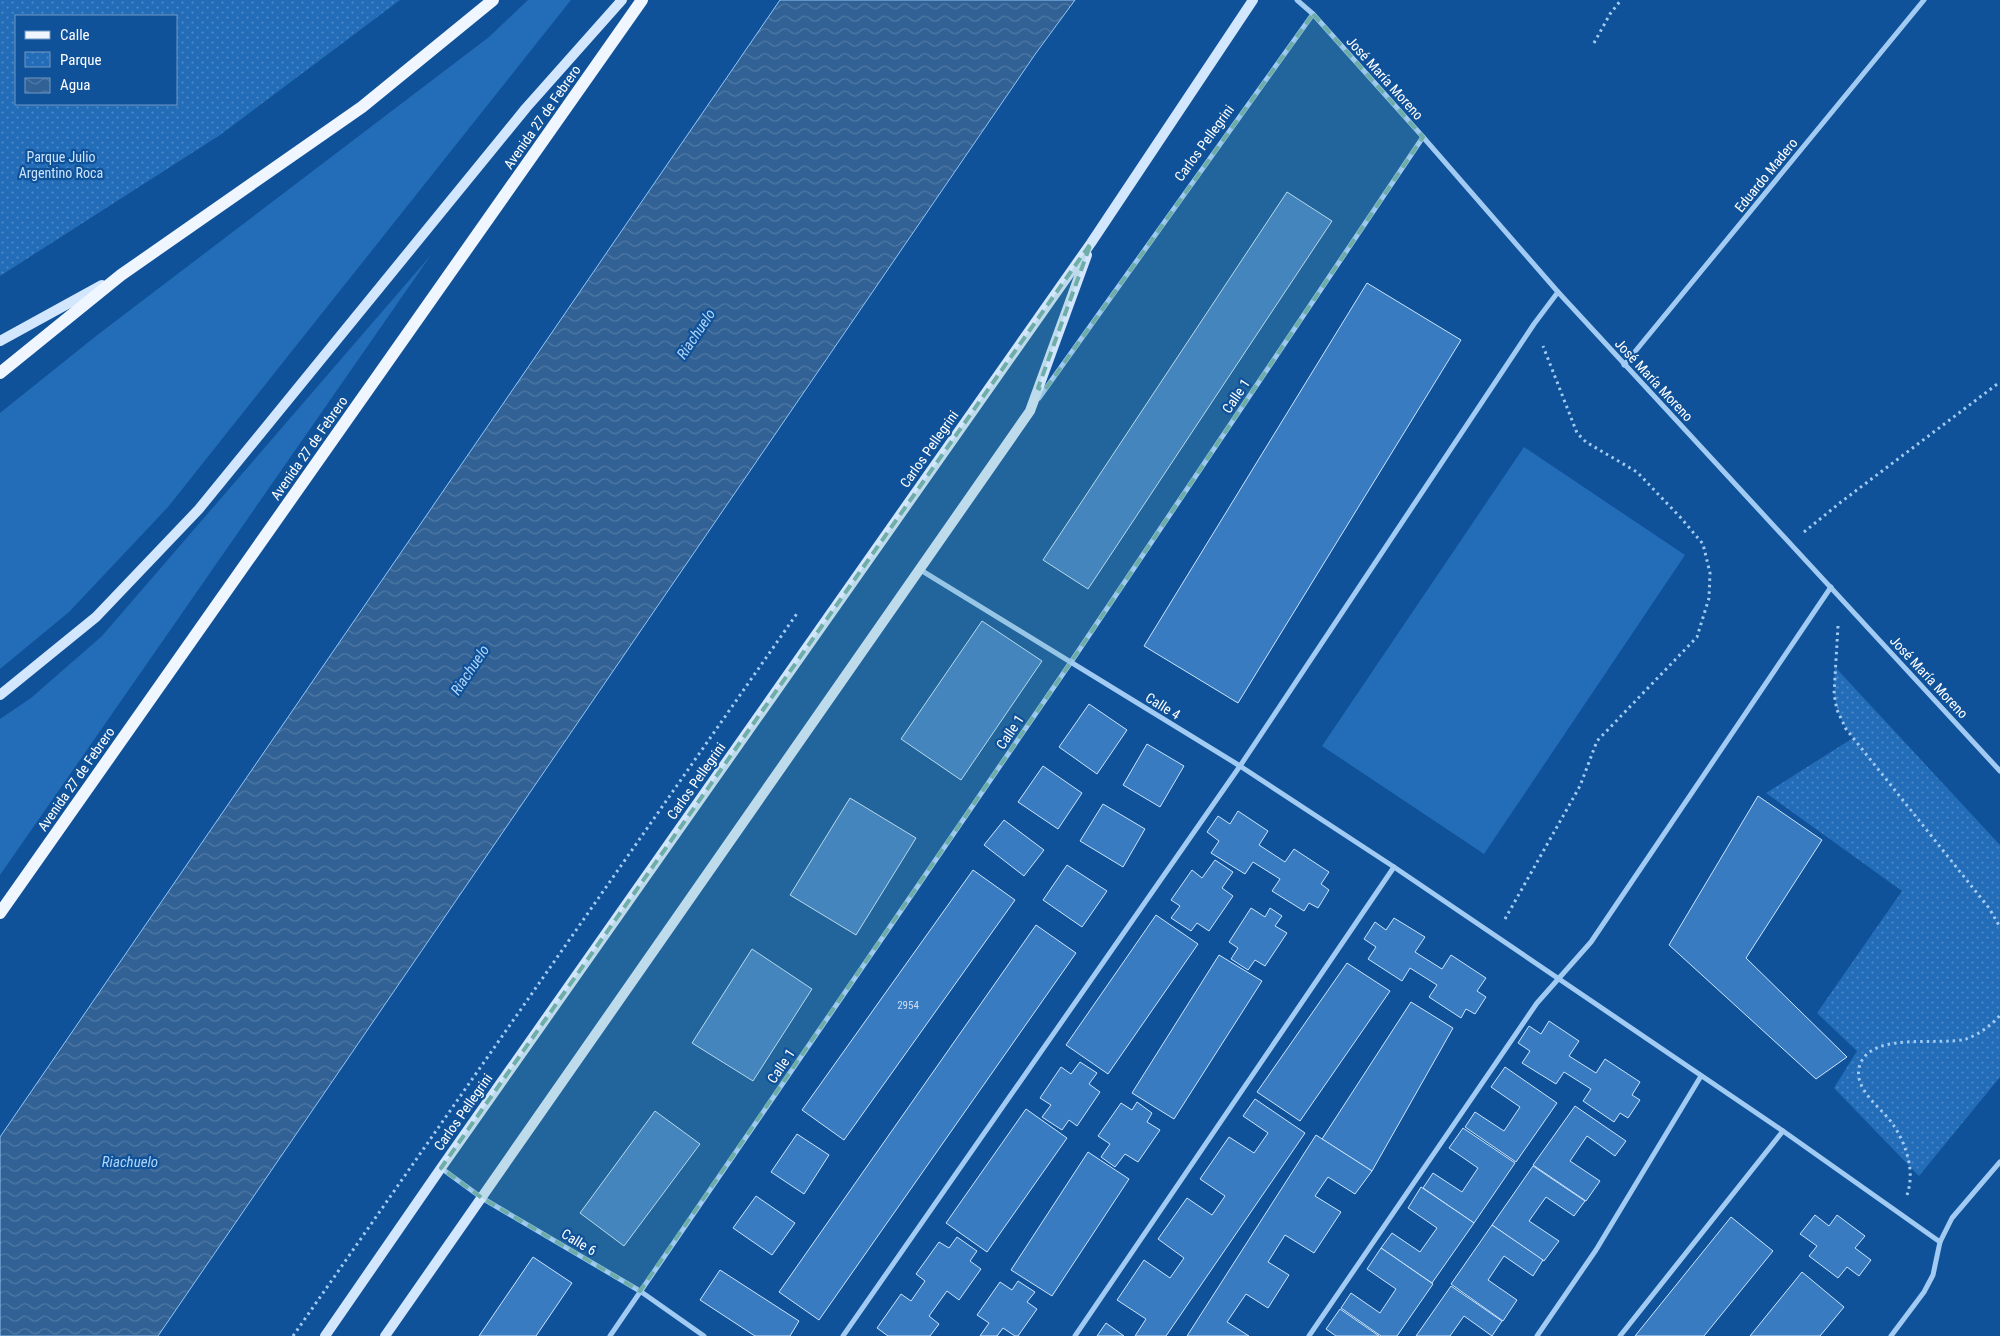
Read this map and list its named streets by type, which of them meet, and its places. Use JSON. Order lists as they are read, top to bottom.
{
  "streets": {
    "main road": ["Avenida 27 de Febrero", "Carlos Pellegrini"],
    "street": [
      "José María Moreno",
      "Eduardo Madero",
      "Calle 1",
      "Calle 4",
      "Calle 6"
    ]
  },
  "crossings": [
    ["José María Moreno", "Carlos Pellegrini"],
    ["José María Moreno", "Eduardo Madero"],
    ["José María Moreno", "Calle 1"],
    ["Carlos Pellegrini", "Calle 4"],
    ["Carlos Pellegrini", "Calle 6"],
    ["Calle 1", "Calle 4"],
    ["Calle 1", "Calle 6"]
  ],
  "water": ["Riachuelo"],
  "parks": ["Parque Julio Argentino Roca"],
  "house_numbers": ["2954"],
  "legend": ["Calle", "Parque", "Agua"]
}
